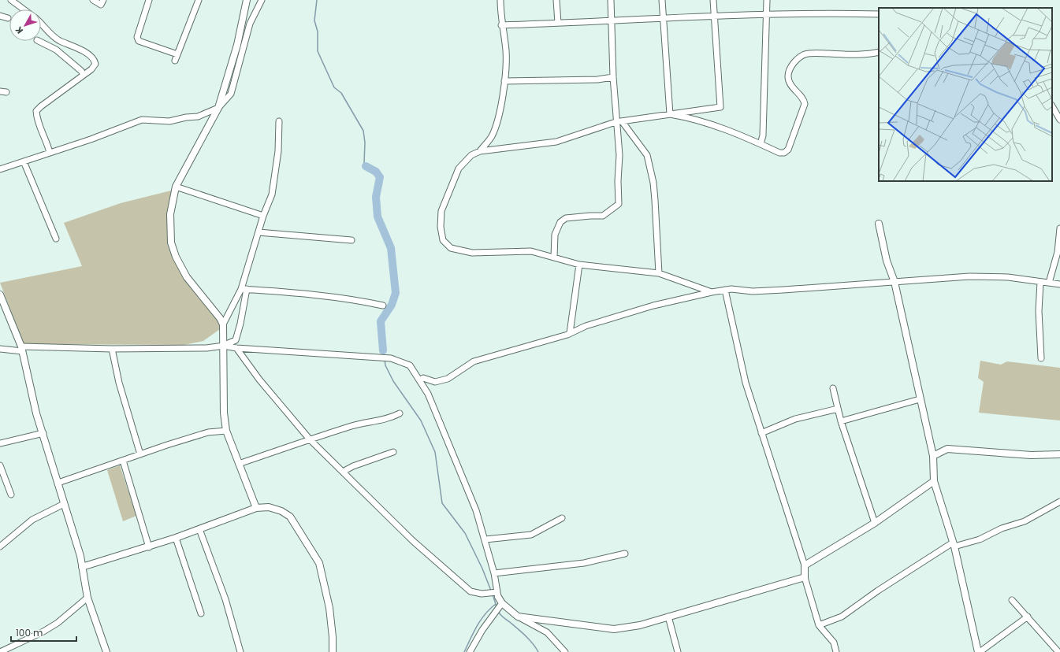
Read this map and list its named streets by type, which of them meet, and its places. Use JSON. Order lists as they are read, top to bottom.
{
  "scale_bar": "100 m",
  "north": "bottom left"
}
